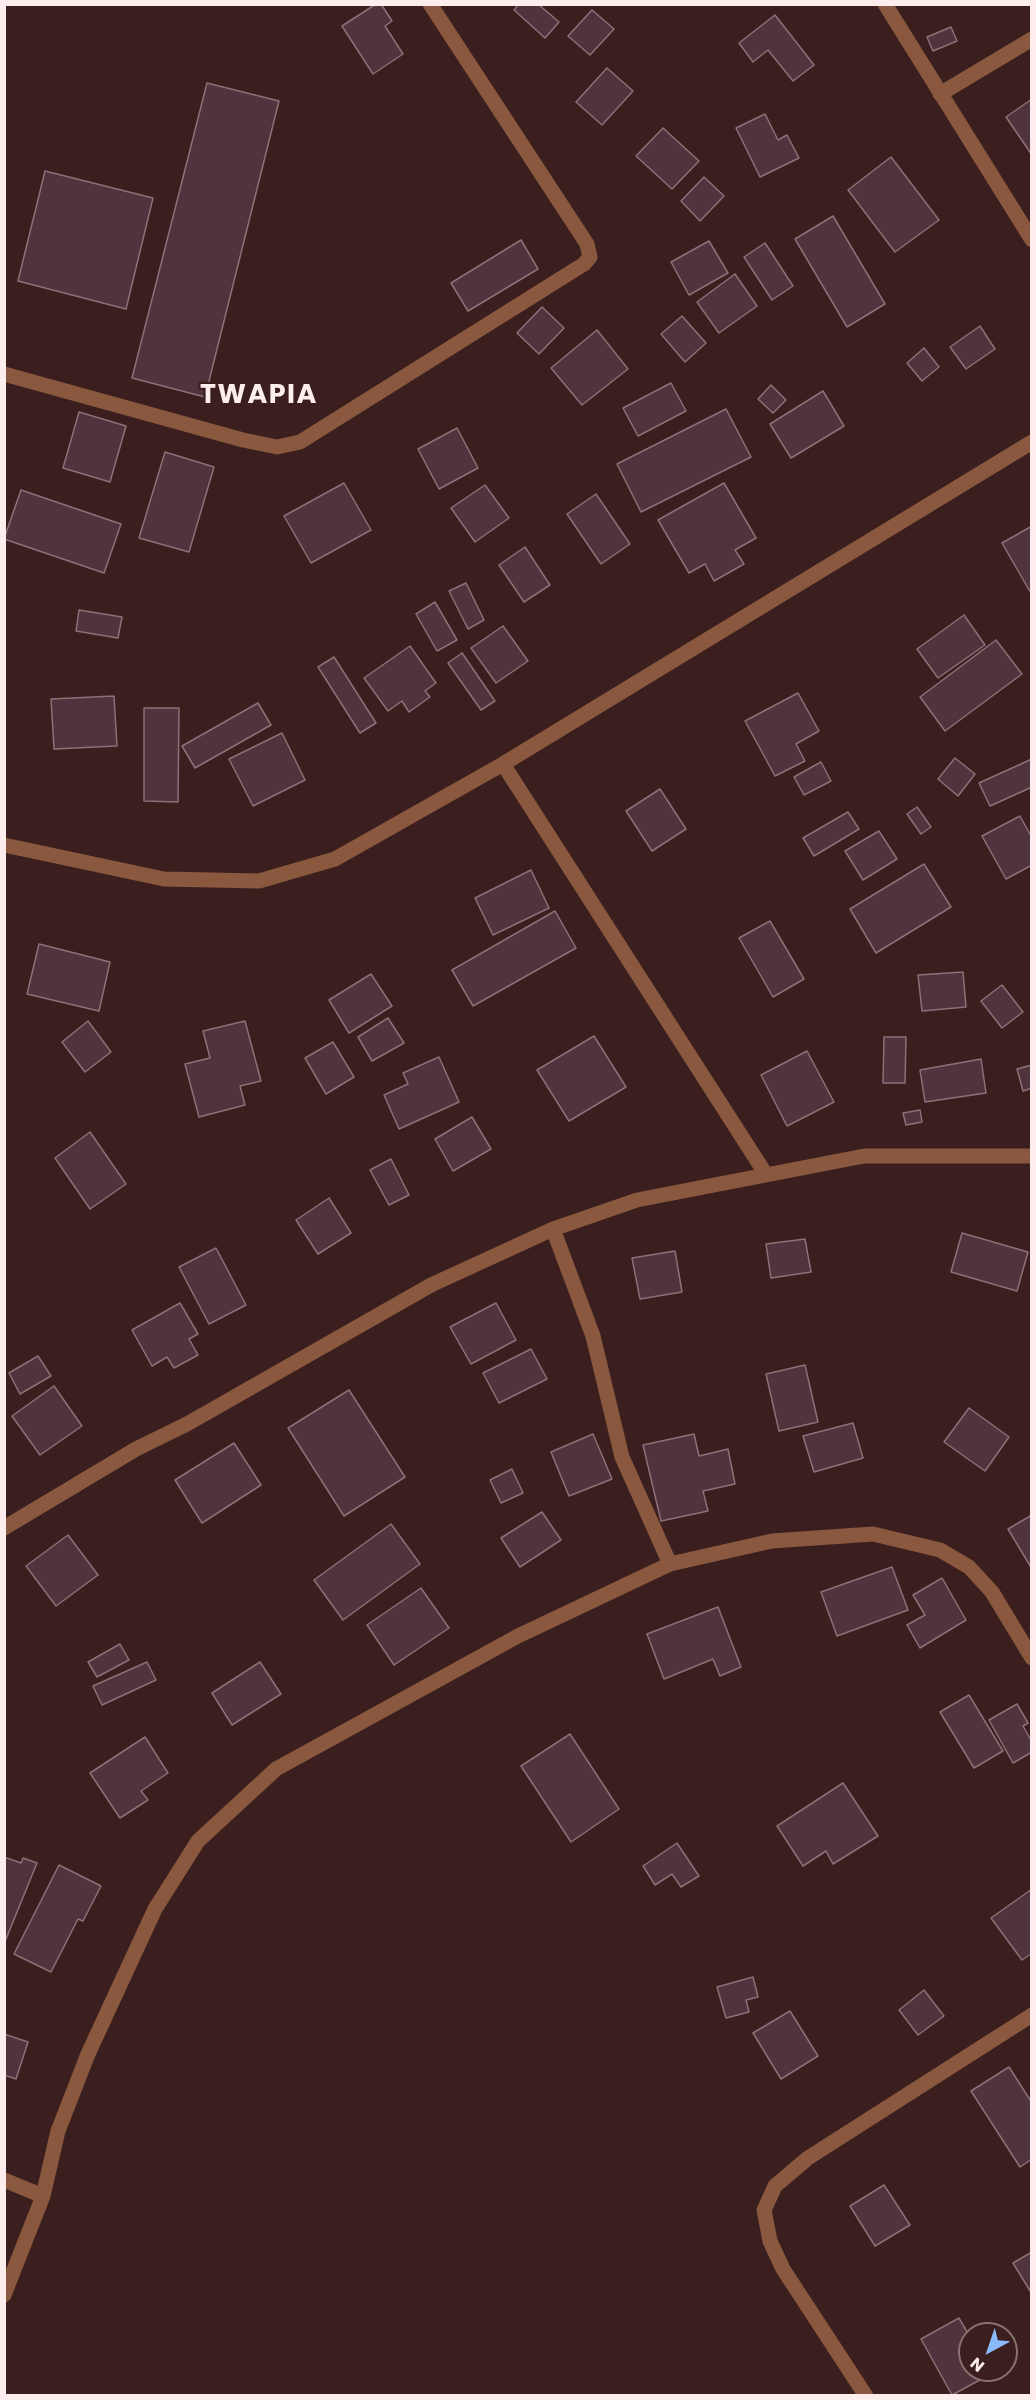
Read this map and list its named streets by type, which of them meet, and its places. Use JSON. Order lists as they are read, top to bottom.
{
  "districts": ["TWAPIA"],
  "north": "bottom left"
}
